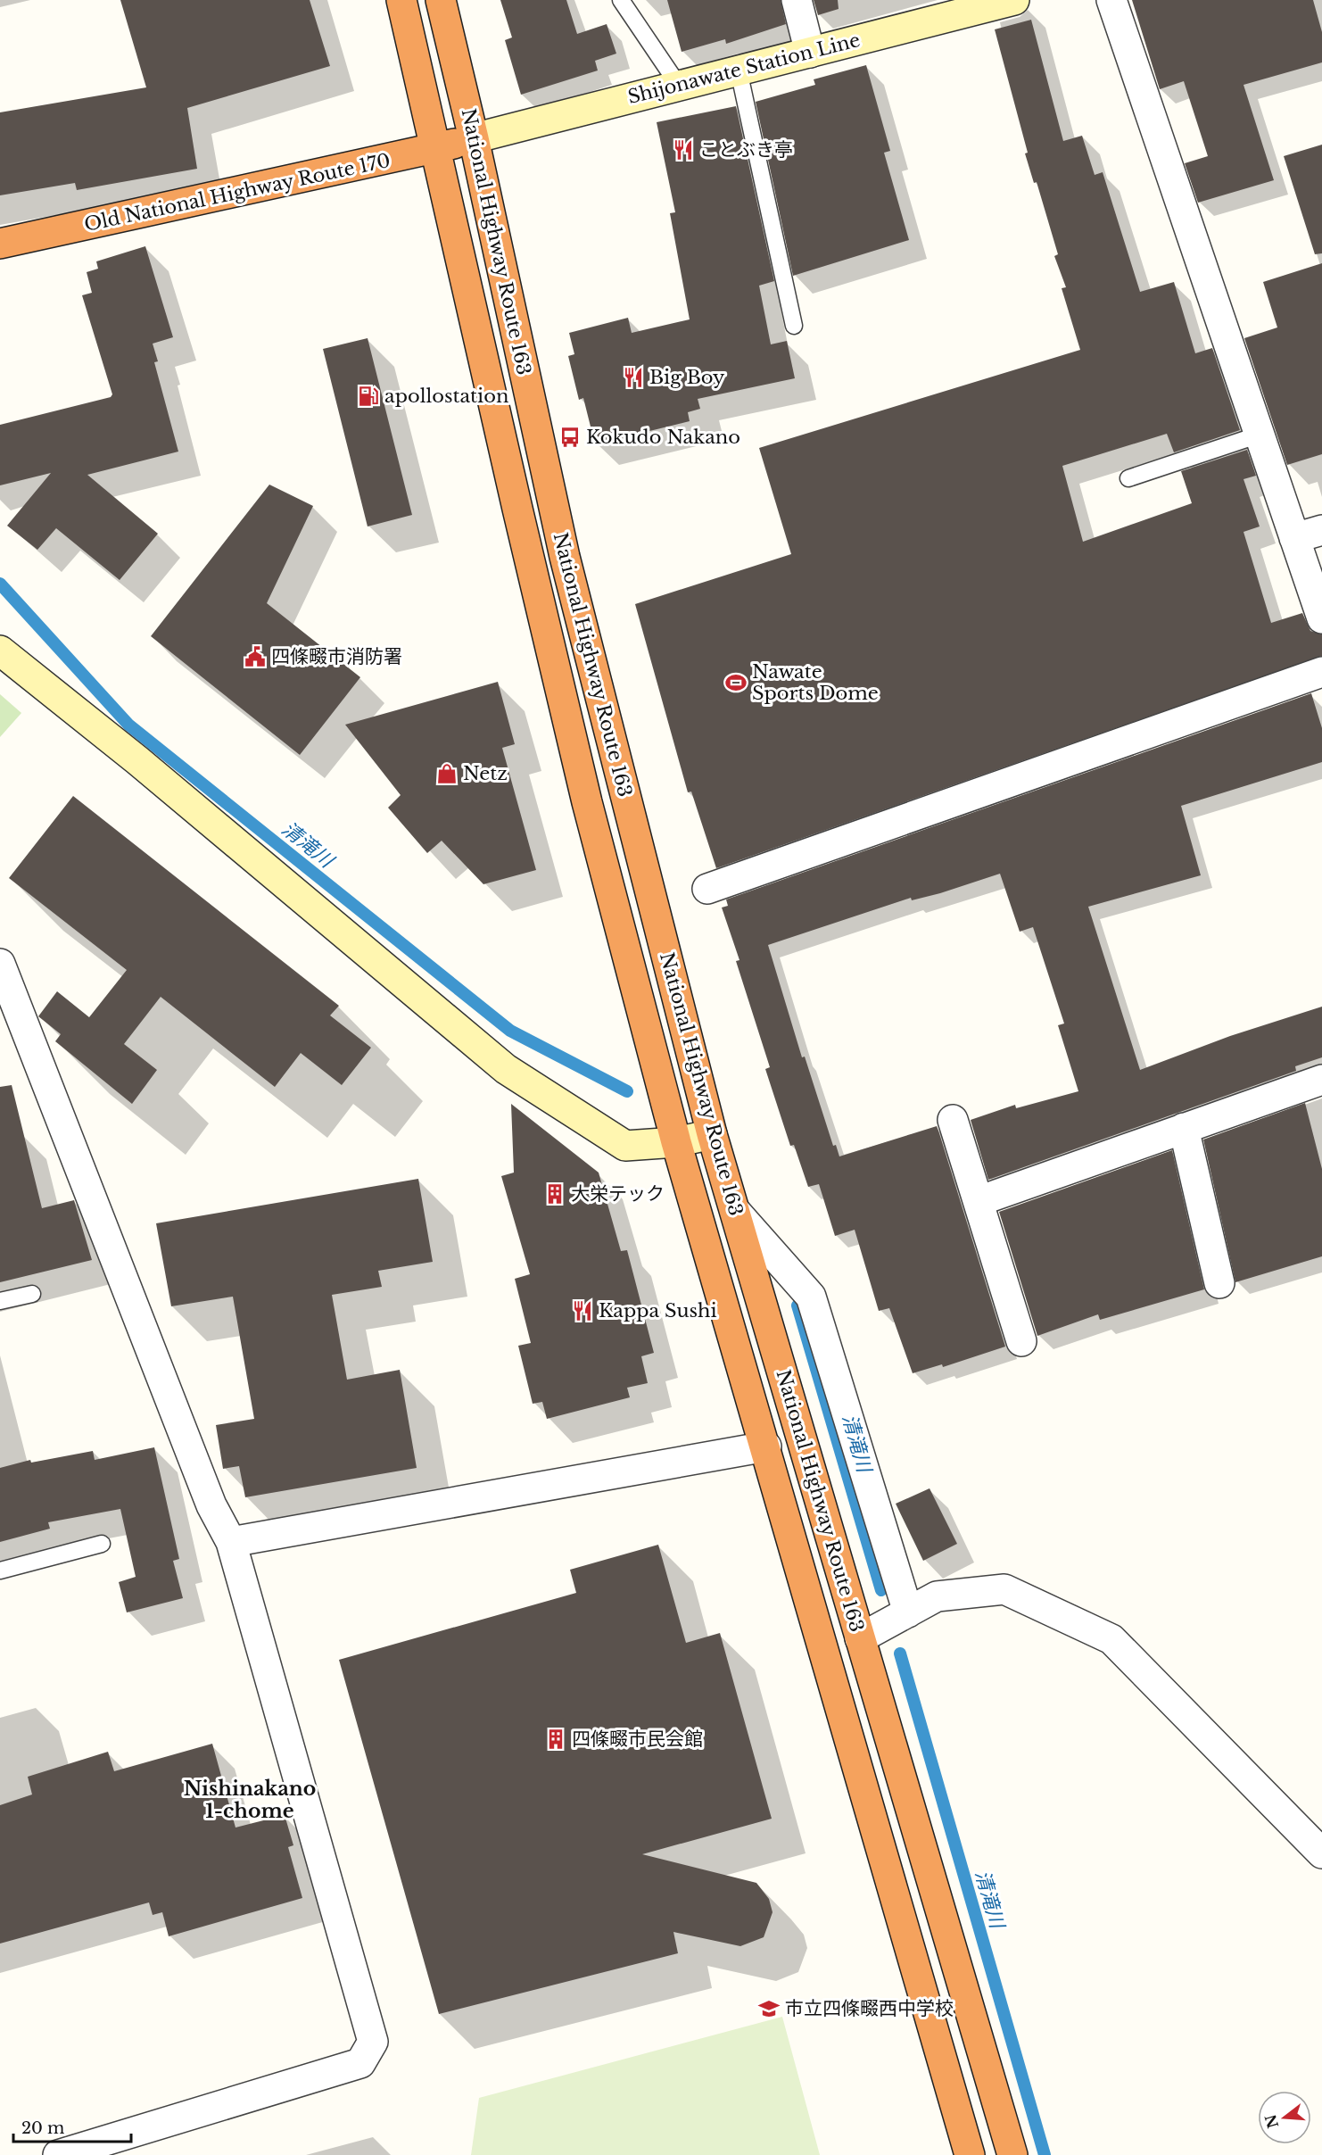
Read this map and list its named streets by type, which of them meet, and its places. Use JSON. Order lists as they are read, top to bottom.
{
  "streets": {
    "highway": ["Old National Highway Route 170", "National Highway Route 163"],
    "street": ["Shijonawate Station Line"]
  },
  "crossings": [
    ["Shijonawate Station Line", "Old National Highway Route 170"],
    ["Shijonawate Station Line", "National Highway Route 163"],
    ["Old National Highway Route 170", "National Highway Route 163"]
  ],
  "districts": ["Nishinakano 1-chome"],
  "water": ["清滝川"],
  "places": {
    "restaurant": ["ことぶき亭", "Big Boy", "Kappa Sushi"],
    "fuel station": ["apollostation"],
    "bus stop": ["Kokudo Nakano"],
    "public building": ["四條畷市消防署"],
    "sports": ["Nawate Sports Dome"],
    "shop": ["Netz"],
    "building": ["大栄テック", "四條畷市民会館"],
    "school or university": ["市立四條畷西中学校"]
  },
  "scale_bar": "20 m",
  "north": "left"
}
